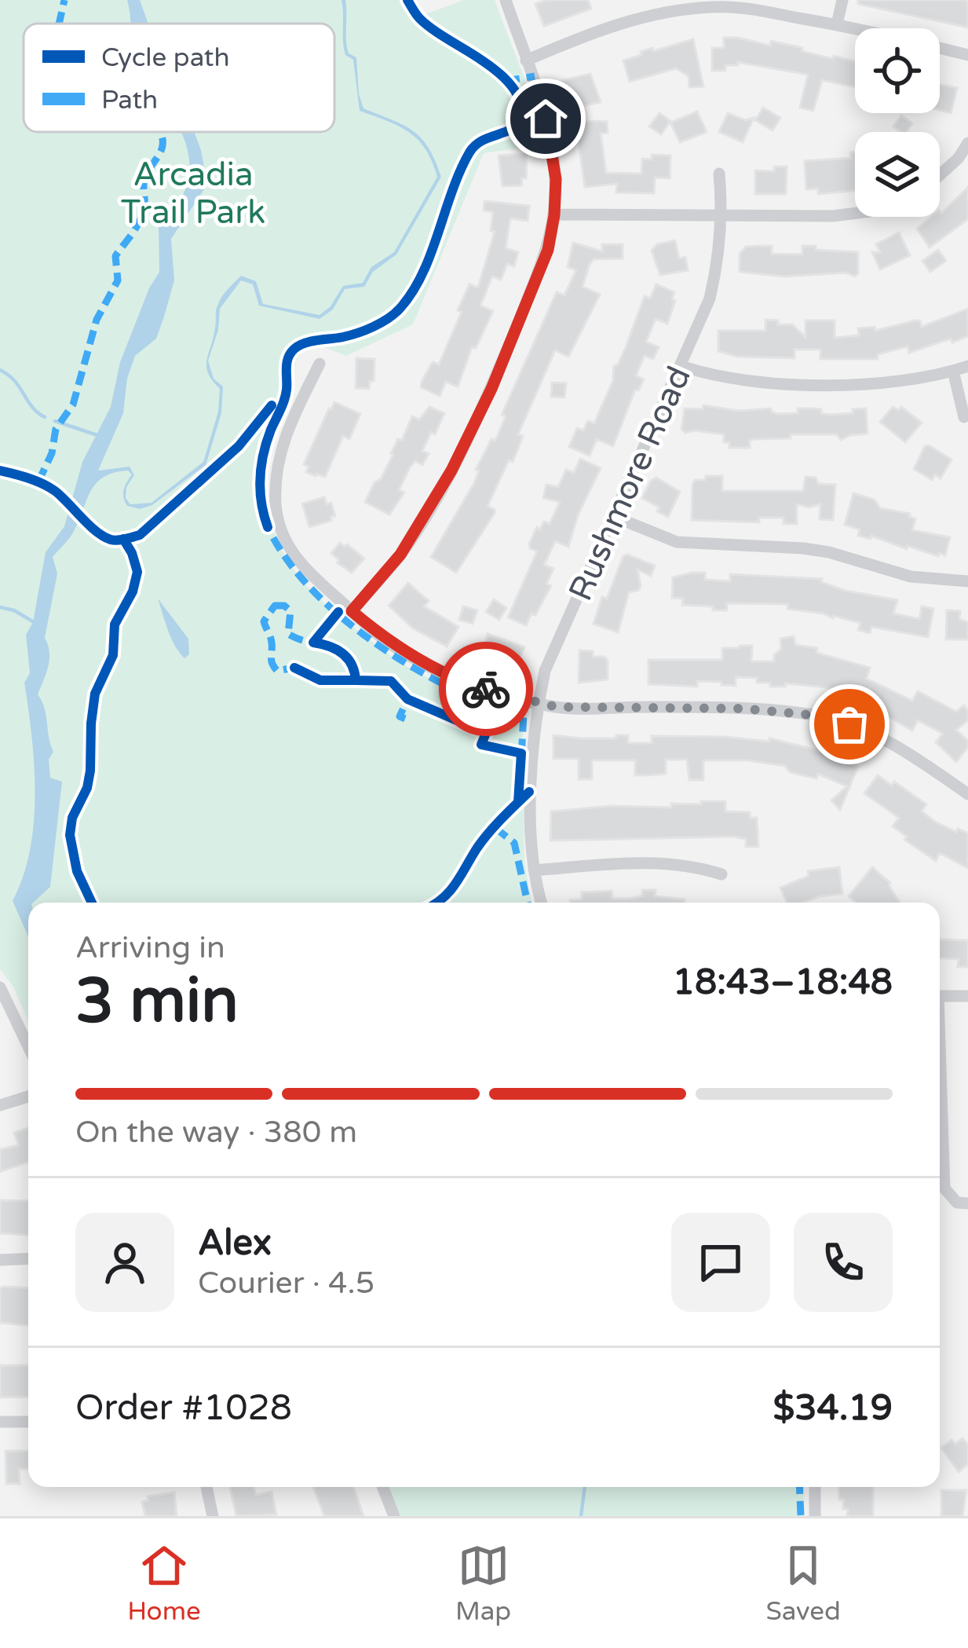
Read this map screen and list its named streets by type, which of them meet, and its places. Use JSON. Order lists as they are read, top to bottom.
{
  "streets": {
    "street": ["Rushmore Road"]
  },
  "parks": ["Arcadia Trail Park"],
  "legend": ["Cycle path", "Path"],
  "page": {
    "heading": ["3 min", "Arriving in", "18:43–18:48"],
    "panel": [
      "Alex",
      "Courier · 4.5",
      "Order #1028",
      "$34.19"
    ],
    "bar": "On the way · 380 m",
    "tabs": ["Home", "Map", "Saved"]
  }
}
